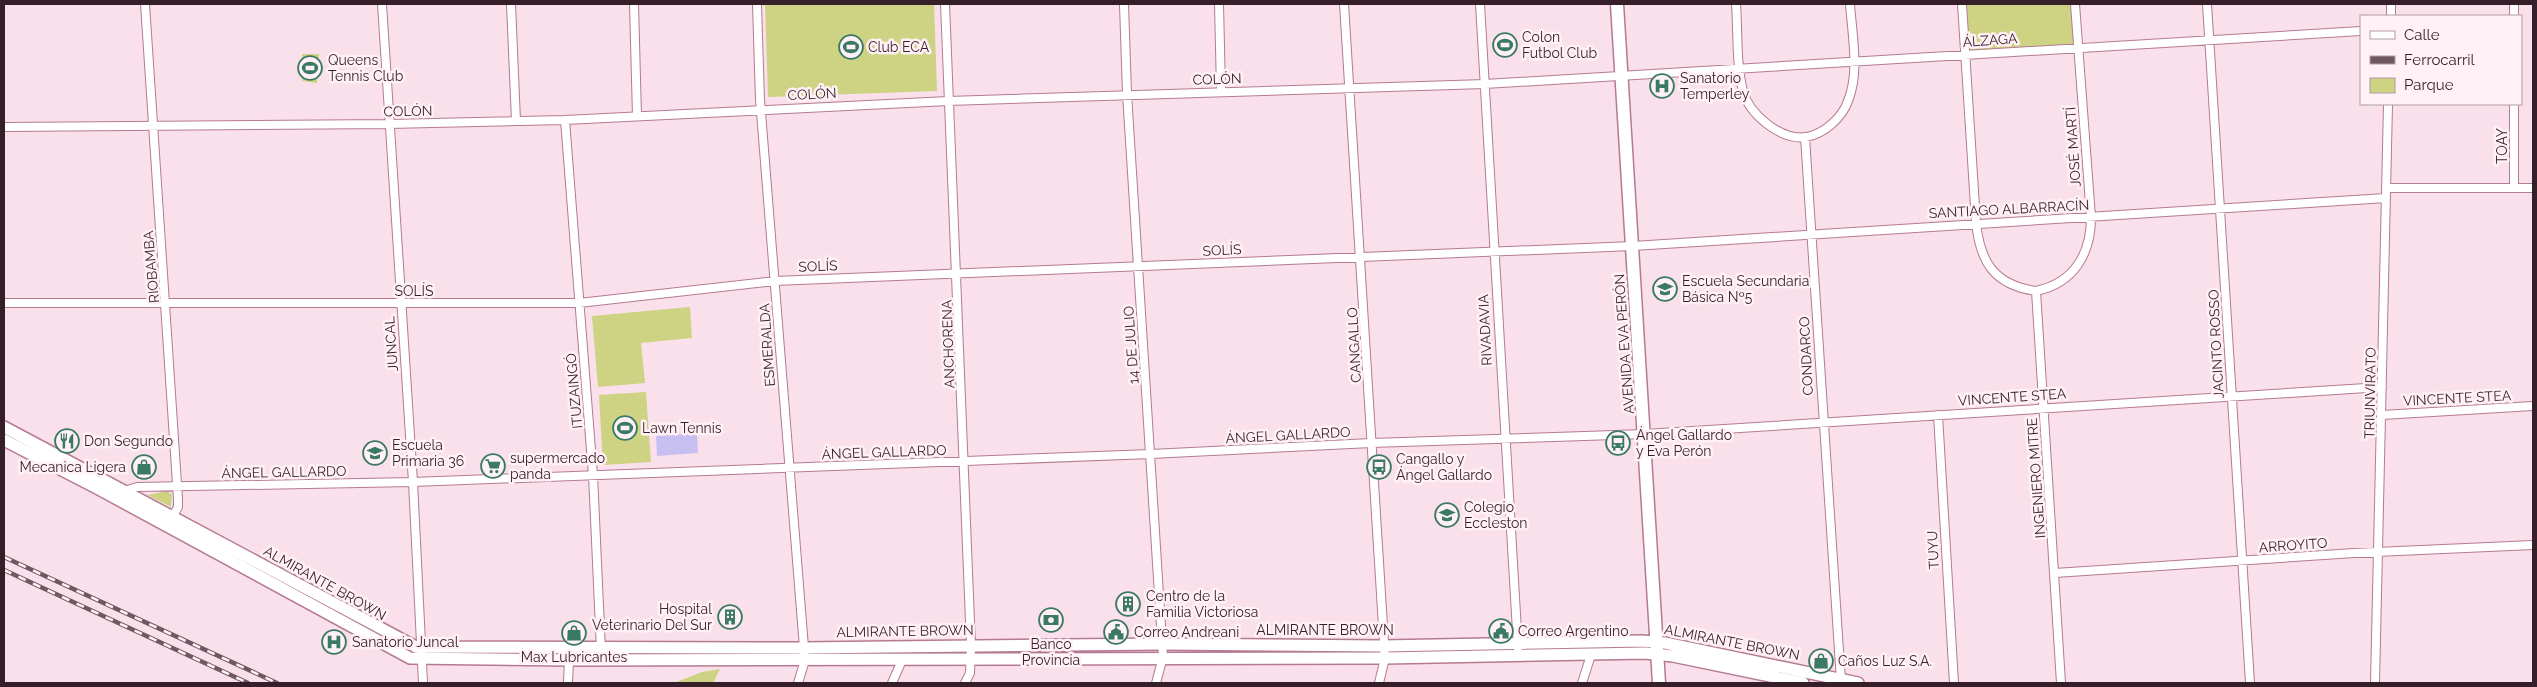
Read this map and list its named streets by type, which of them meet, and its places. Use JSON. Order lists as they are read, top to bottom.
{
  "streets": {
    "main road": ["AVENIDA EVA PERÓN", "ALMIRANTE BROWN"],
    "street": [
      "ÁLZAGA",
      "COLÓN",
      "TOAY",
      "JOSÉ MARTÍ",
      "SANTIAGO ALBARRACÍN",
      "SOLÍS",
      "RIOBAMBA",
      "RIVADAVIA",
      "JUNCAL",
      "ANCHORENA",
      "JACINTO ROSSO",
      "ESMERALDA",
      "14 DE JULIO",
      "CANGALLO",
      "CONDARCO",
      "ITUZAINGÓ",
      "TRIUNVIRATO",
      "VINCENTE STEA",
      "ÁNGEL GALLARDO",
      "INGENIERO MITRE",
      "ARROYITO",
      "TUYU"
    ]
  },
  "crossings": [
    ["ÁLZAGA", "COLÓN"],
    ["ÁLZAGA", "JOSÉ MARTÍ"],
    ["ÁLZAGA", "AVENIDA EVA PERÓN"],
    ["ÁLZAGA", "JACINTO ROSSO"],
    ["COLÓN", "RIOBAMBA"],
    ["COLÓN", "RIVADAVIA"],
    ["COLÓN", "JUNCAL"],
    ["COLÓN", "ANCHORENA"],
    ["COLÓN", "AVENIDA EVA PERÓN"],
    ["COLÓN", "ESMERALDA"],
    ["COLÓN", "14 DE JULIO"],
    ["COLÓN", "CANGALLO"],
    ["COLÓN", "ITUZAINGÓ"],
    ["JOSÉ MARTÍ", "SANTIAGO ALBARRACÍN"],
    ["JOSÉ MARTÍ", "INGENIERO MITRE"],
    ["SANTIAGO ALBARRACÍN", "SOLÍS"],
    ["SANTIAGO ALBARRACÍN", "AVENIDA EVA PERÓN"],
    ["SANTIAGO ALBARRACÍN", "JACINTO ROSSO"],
    ["SANTIAGO ALBARRACÍN", "CONDARCO"],
    ["SANTIAGO ALBARRACÍN", "TRIUNVIRATO"],
    ["SOLÍS", "RIOBAMBA"],
    ["SOLÍS", "RIVADAVIA"],
    ["SOLÍS", "JUNCAL"],
    ["SOLÍS", "ANCHORENA"],
    ["SOLÍS", "AVENIDA EVA PERÓN"],
    ["SOLÍS", "ESMERALDA"],
    ["SOLÍS", "14 DE JULIO"],
    ["SOLÍS", "CANGALLO"],
    ["SOLÍS", "ITUZAINGÓ"],
    ["RIOBAMBA", "ÁNGEL GALLARDO"],
    ["RIOBAMBA", "ALMIRANTE BROWN"],
    ["RIVADAVIA", "ÁNGEL GALLARDO"],
    ["RIVADAVIA", "ALMIRANTE BROWN"],
    ["JUNCAL", "ÁNGEL GALLARDO"],
    ["JUNCAL", "ALMIRANTE BROWN"],
    ["ANCHORENA", "ÁNGEL GALLARDO"],
    ["ANCHORENA", "ALMIRANTE BROWN"],
    ["AVENIDA EVA PERÓN", "VINCENTE STEA"],
    ["AVENIDA EVA PERÓN", "ÁNGEL GALLARDO"],
    ["AVENIDA EVA PERÓN", "ALMIRANTE BROWN"],
    ["JACINTO ROSSO", "VINCENTE STEA"],
    ["JACINTO ROSSO", "ARROYITO"],
    ["ESMERALDA", "ÁNGEL GALLARDO"],
    ["ESMERALDA", "ALMIRANTE BROWN"],
    ["14 DE JULIO", "ÁNGEL GALLARDO"],
    ["14 DE JULIO", "ALMIRANTE BROWN"],
    ["CANGALLO", "ÁNGEL GALLARDO"],
    ["CANGALLO", "ALMIRANTE BROWN"],
    ["CONDARCO", "VINCENTE STEA"],
    ["CONDARCO", "ALMIRANTE BROWN"],
    ["ITUZAINGÓ", "ÁNGEL GALLARDO"],
    ["ITUZAINGÓ", "ALMIRANTE BROWN"],
    ["TRIUNVIRATO", "VINCENTE STEA"],
    ["TRIUNVIRATO", "ARROYITO"],
    ["VINCENTE STEA", "ÁNGEL GALLARDO"],
    ["VINCENTE STEA", "INGENIERO MITRE"],
    ["VINCENTE STEA", "TUYU"],
    ["ÁNGEL GALLARDO", "ALMIRANTE BROWN"],
    ["INGENIERO MITRE", "ARROYITO"]
  ],
  "places": {
    "sports": [
      "Colon Futbol Club",
      "Club ECA",
      "Queens Tennis Club",
      "Lawn Tennis"
    ],
    "hospital": ["Sanatorio Temperley", "Sanatorio Juncal"],
    "school or university": ["Escuela Secundaria Básica Nº5", "Escuela Primaria 36", "Colegio Eccleston"],
    "restaurant": ["Don Segundo"],
    "bus stop": ["Ángel Gallardo y Eva Perón", "Cangallo y Ángel Gallardo"],
    "supermarket": ["supermercado panda"],
    "shop": ["Mecanica Ligera", "Max Lubricantes", "Caños Luz S.A."],
    "building": ["Centro de la Familia Victoriosa", "Hospital Veterinario Del Sur"],
    "bank": ["Banco Provincia"],
    "public building": ["Correo Argentino", "Correo Andreani"]
  },
  "legend": ["Calle", "Ferrocarril", "Parque"]
}
